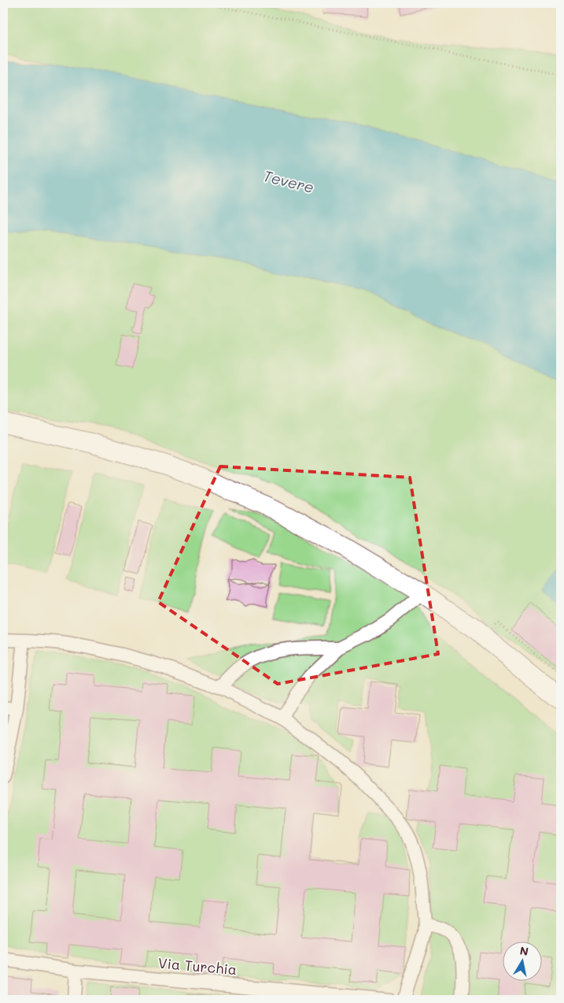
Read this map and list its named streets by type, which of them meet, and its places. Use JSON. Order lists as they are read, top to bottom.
{
  "streets": {
    "street": ["Via Turchia"]
  },
  "water": ["Tevere"],
  "north": "top"
}
